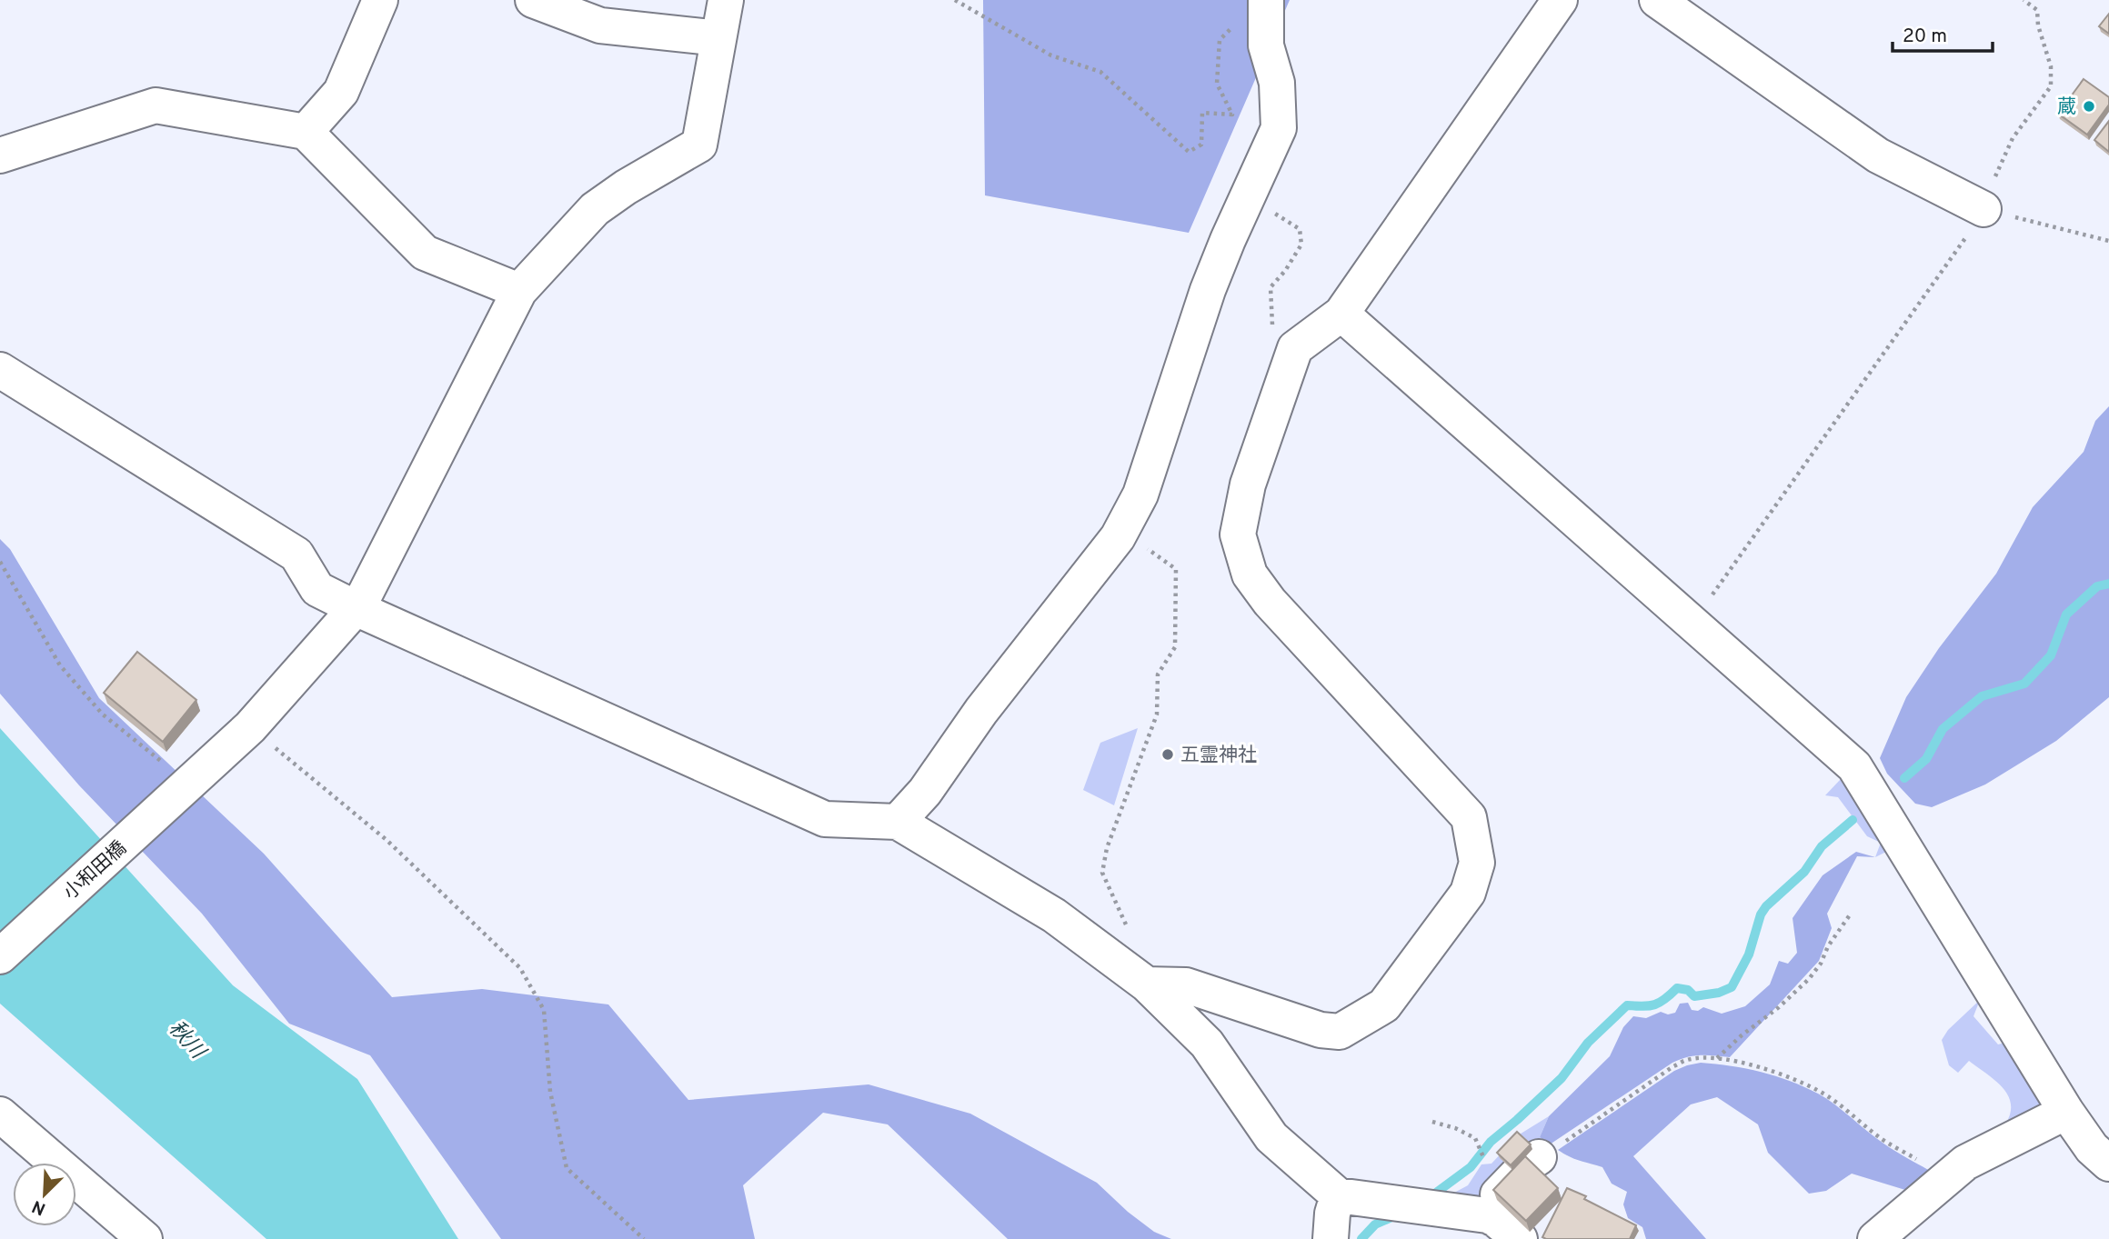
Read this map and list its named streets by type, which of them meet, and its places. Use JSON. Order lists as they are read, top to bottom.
{
  "streets": {
    "street": ["小和田橋"]
  },
  "water": ["秋川"],
  "places": ["蔵", "五霊神社"],
  "scale_bar": "20 m",
  "north": "bottom left"
}
